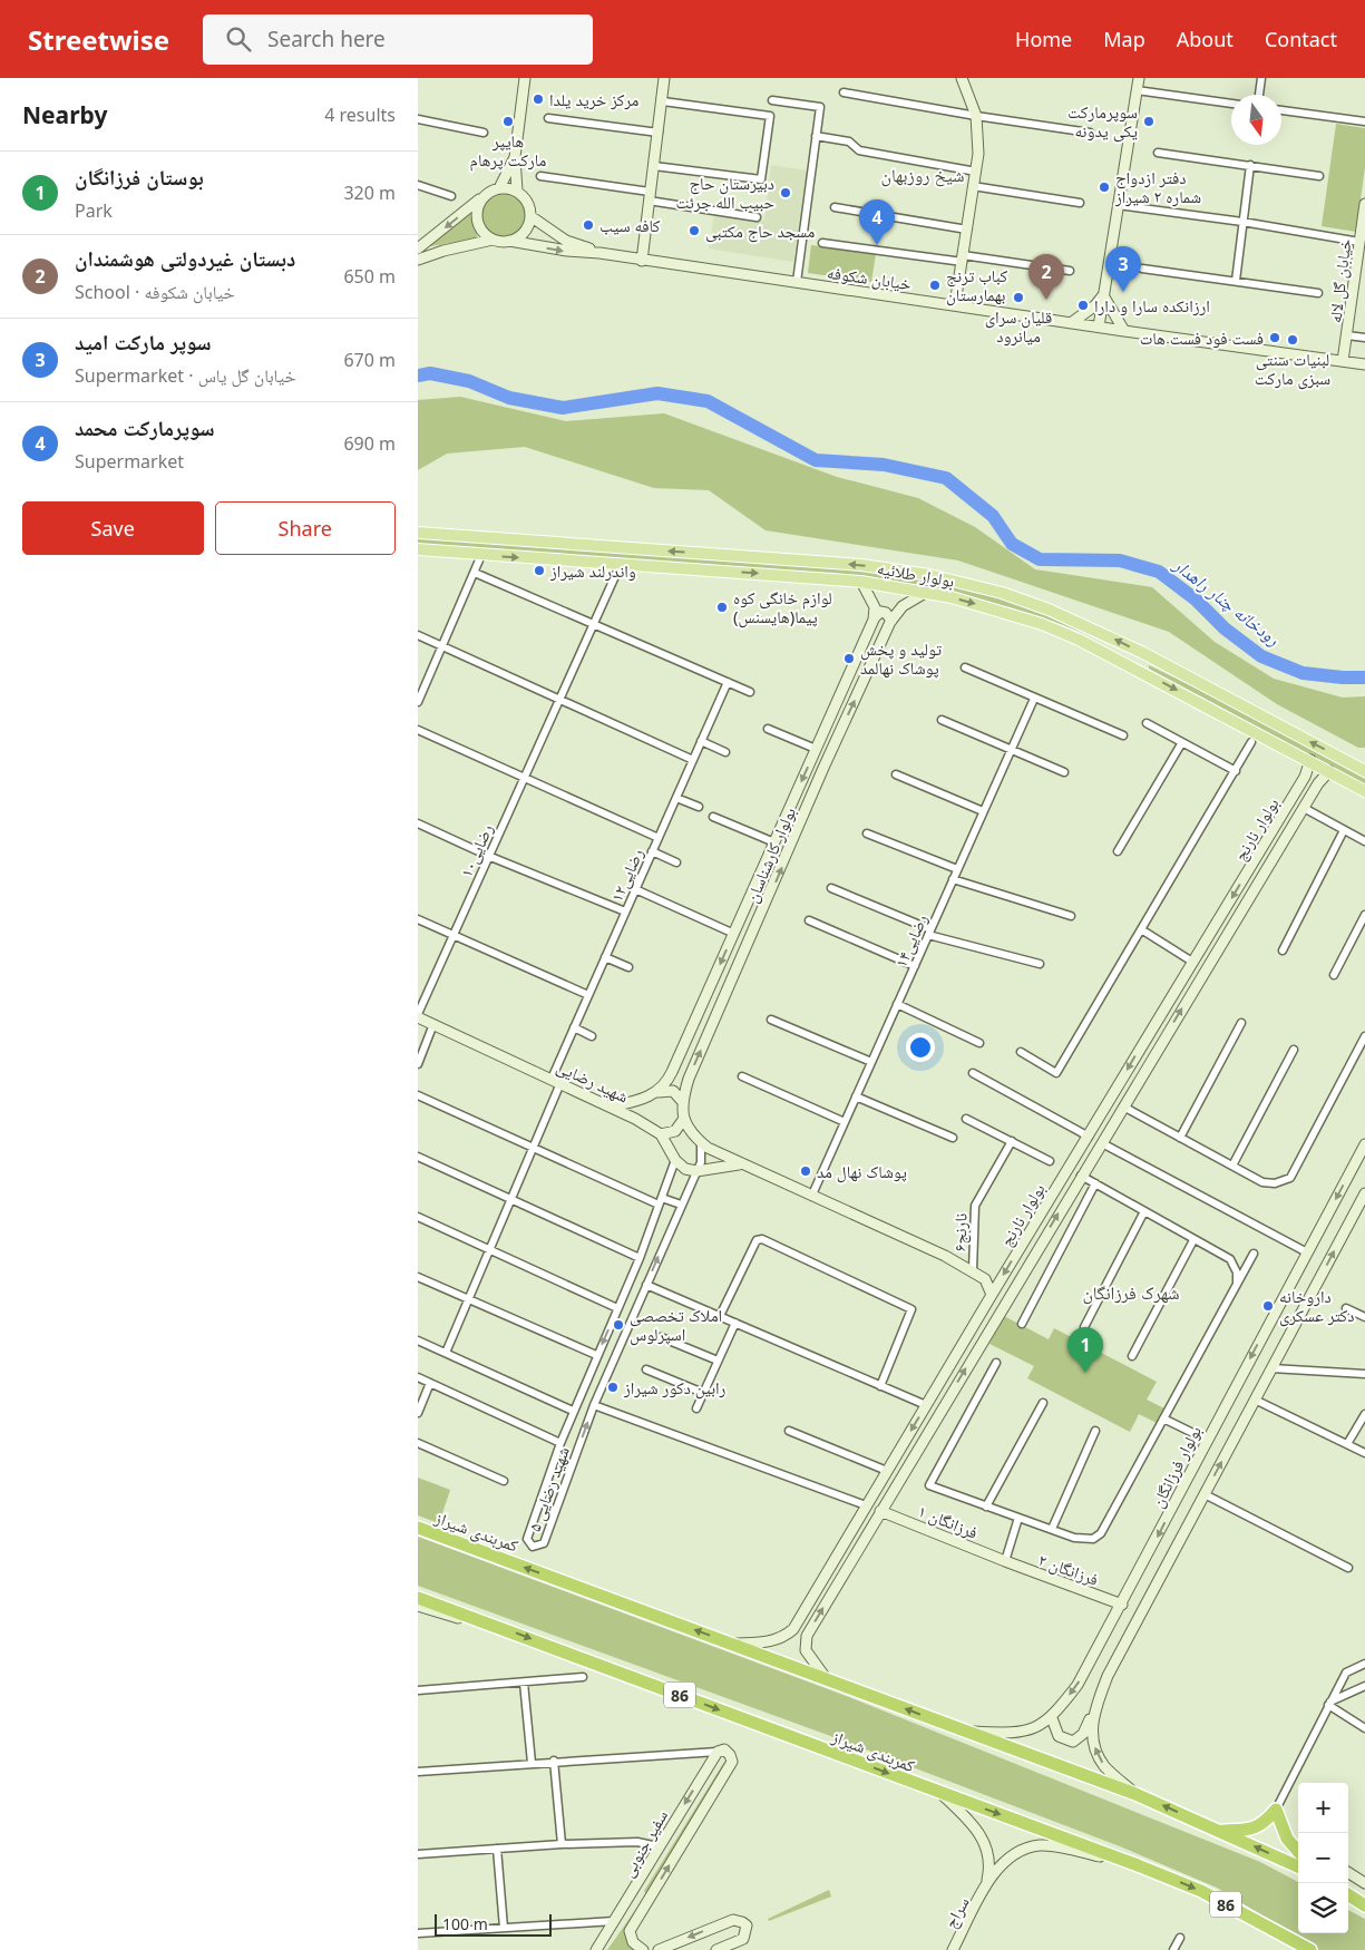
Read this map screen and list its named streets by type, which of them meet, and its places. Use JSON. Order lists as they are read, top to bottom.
{
  "streets": {
    "highway": ["کمربندی شیراز", "86"],
    "main road": [
      "خیابان شکوفه",
      "خیابان گل لاله",
      "بولوار طلائیه",
      "بولوار نارنج",
      "بولوار کارشناسان",
      "شهید رضایی",
      "نارنج۶",
      "بولوار فرزانگان",
      "فرزانگان ۱",
      "فرزانگان ۲",
      "سفیر جنوبی",
      "سراج"
    ],
    "street": [
      "رضایی۱۰",
      "رضایی۱۲",
      "رضایی۱۴",
      "شهید رضایی ۵"
    ]
  },
  "crossings": [
    ["خیابان شکوفه", "خیابان گل لاله"],
    ["بولوار طلائیه", "بولوار نارنج"],
    ["بولوار طلائیه", "رضایی۱۰"],
    ["بولوار طلائیه", "بولوار کارشناسان"],
    ["بولوار نارنج", "نارنج۶"],
    ["بولوار نارنج", "فرزانگان ۱"],
    ["رضایی۱۰", "شهید رضایی"],
    ["بولوار کارشناسان", "شهید رضایی"],
    ["رضایی۱۲", "شهید رضایی"],
    ["شهید رضایی", "شهید رضایی ۵"],
    ["بولوار فرزانگان", "کمربندی شیراز"],
    ["بولوار فرزانگان", "فرزانگان ۲"],
    ["فرزانگان ۱", "فرزانگان ۲"]
  ],
  "districts": ["شیخ روزبهان", "شهرک فرزانگان"],
  "water": ["رودخانه چنار راهدار"],
  "places": [
    "مرکز خرید یلدا",
    "هایپر مارکت پرهام",
    "سوپرمارکت یکی یدونه",
    "دفتر ازدواج شماره ۲ شیراز",
    "دبیرستان حاج حبیب الله جرئت",
    "کافه سیب",
    "مسجد حاج مکتبی",
    "کباب ترنج بهمارستان",
    "قلیان سرای میانرود",
    "ارزانکده سارا و دارا",
    "فست فود فست هات",
    "لبنیات سنتی سبزی مارکت",
    "واندرلند شیراز",
    "لوازم خانگی کوه پیما(هایسنس)",
    "تولید و پخش پوشاک نهالمد",
    "پوشاک نهال مد",
    "داروخانه دکتر عسکری",
    "املاک تخصصی اسپرلوس",
    "رابین دکور شیراز"
  ],
  "scale_bar": "100 m",
  "north": "bottom",
  "page": {
    "header": "Streetwise",
    "search": "Search here",
    "nav": [
      "Home",
      "Map",
      "About",
      "Contact"
    ],
    "heading": ["Nearby", "4 results"],
    "list": [
      {
        "mark": "1",
        "name": "بوستان فرزانگان",
        "note": "Park",
        "value": "320 m"
      },
      {
        "mark": "2",
        "name": "دبستان غیردولتی هوشمندان",
        "note": "School · خیابان شکوفه",
        "value": "650 m"
      },
      {
        "mark": "3",
        "name": "سوپر مارکت امید",
        "note": "Supermarket · خیابان گل یاس",
        "value": "670 m"
      },
      {
        "mark": "4",
        "name": "سوپرمارکت محمد",
        "note": "Supermarket",
        "value": "690 m"
      }
    ],
    "pins": [
      "4",
      "3",
      "2",
      "1"
    ],
    "buttons": ["Save", "Share"],
    "map_buttons": ["+", "−"],
    "scale": "100 m"
  }
}
